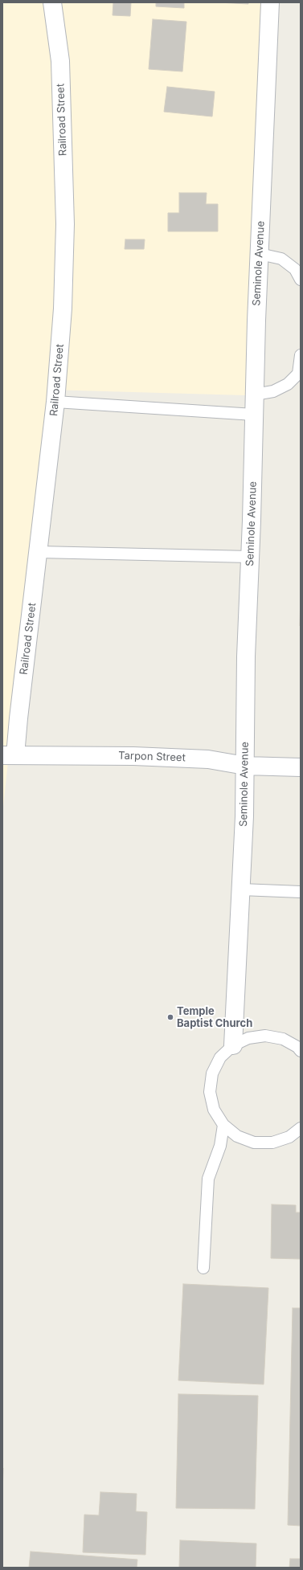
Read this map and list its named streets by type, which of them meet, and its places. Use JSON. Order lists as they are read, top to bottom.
{
  "streets": {
    "street": ["Railroad Street", "Seminole Avenue", "Tarpon Street"]
  },
  "crossings": [
    ["Railroad Street", "Tarpon Street"],
    ["Seminole Avenue", "Tarpon Street"]
  ],
  "places": ["Temple Baptist Church"]
}
